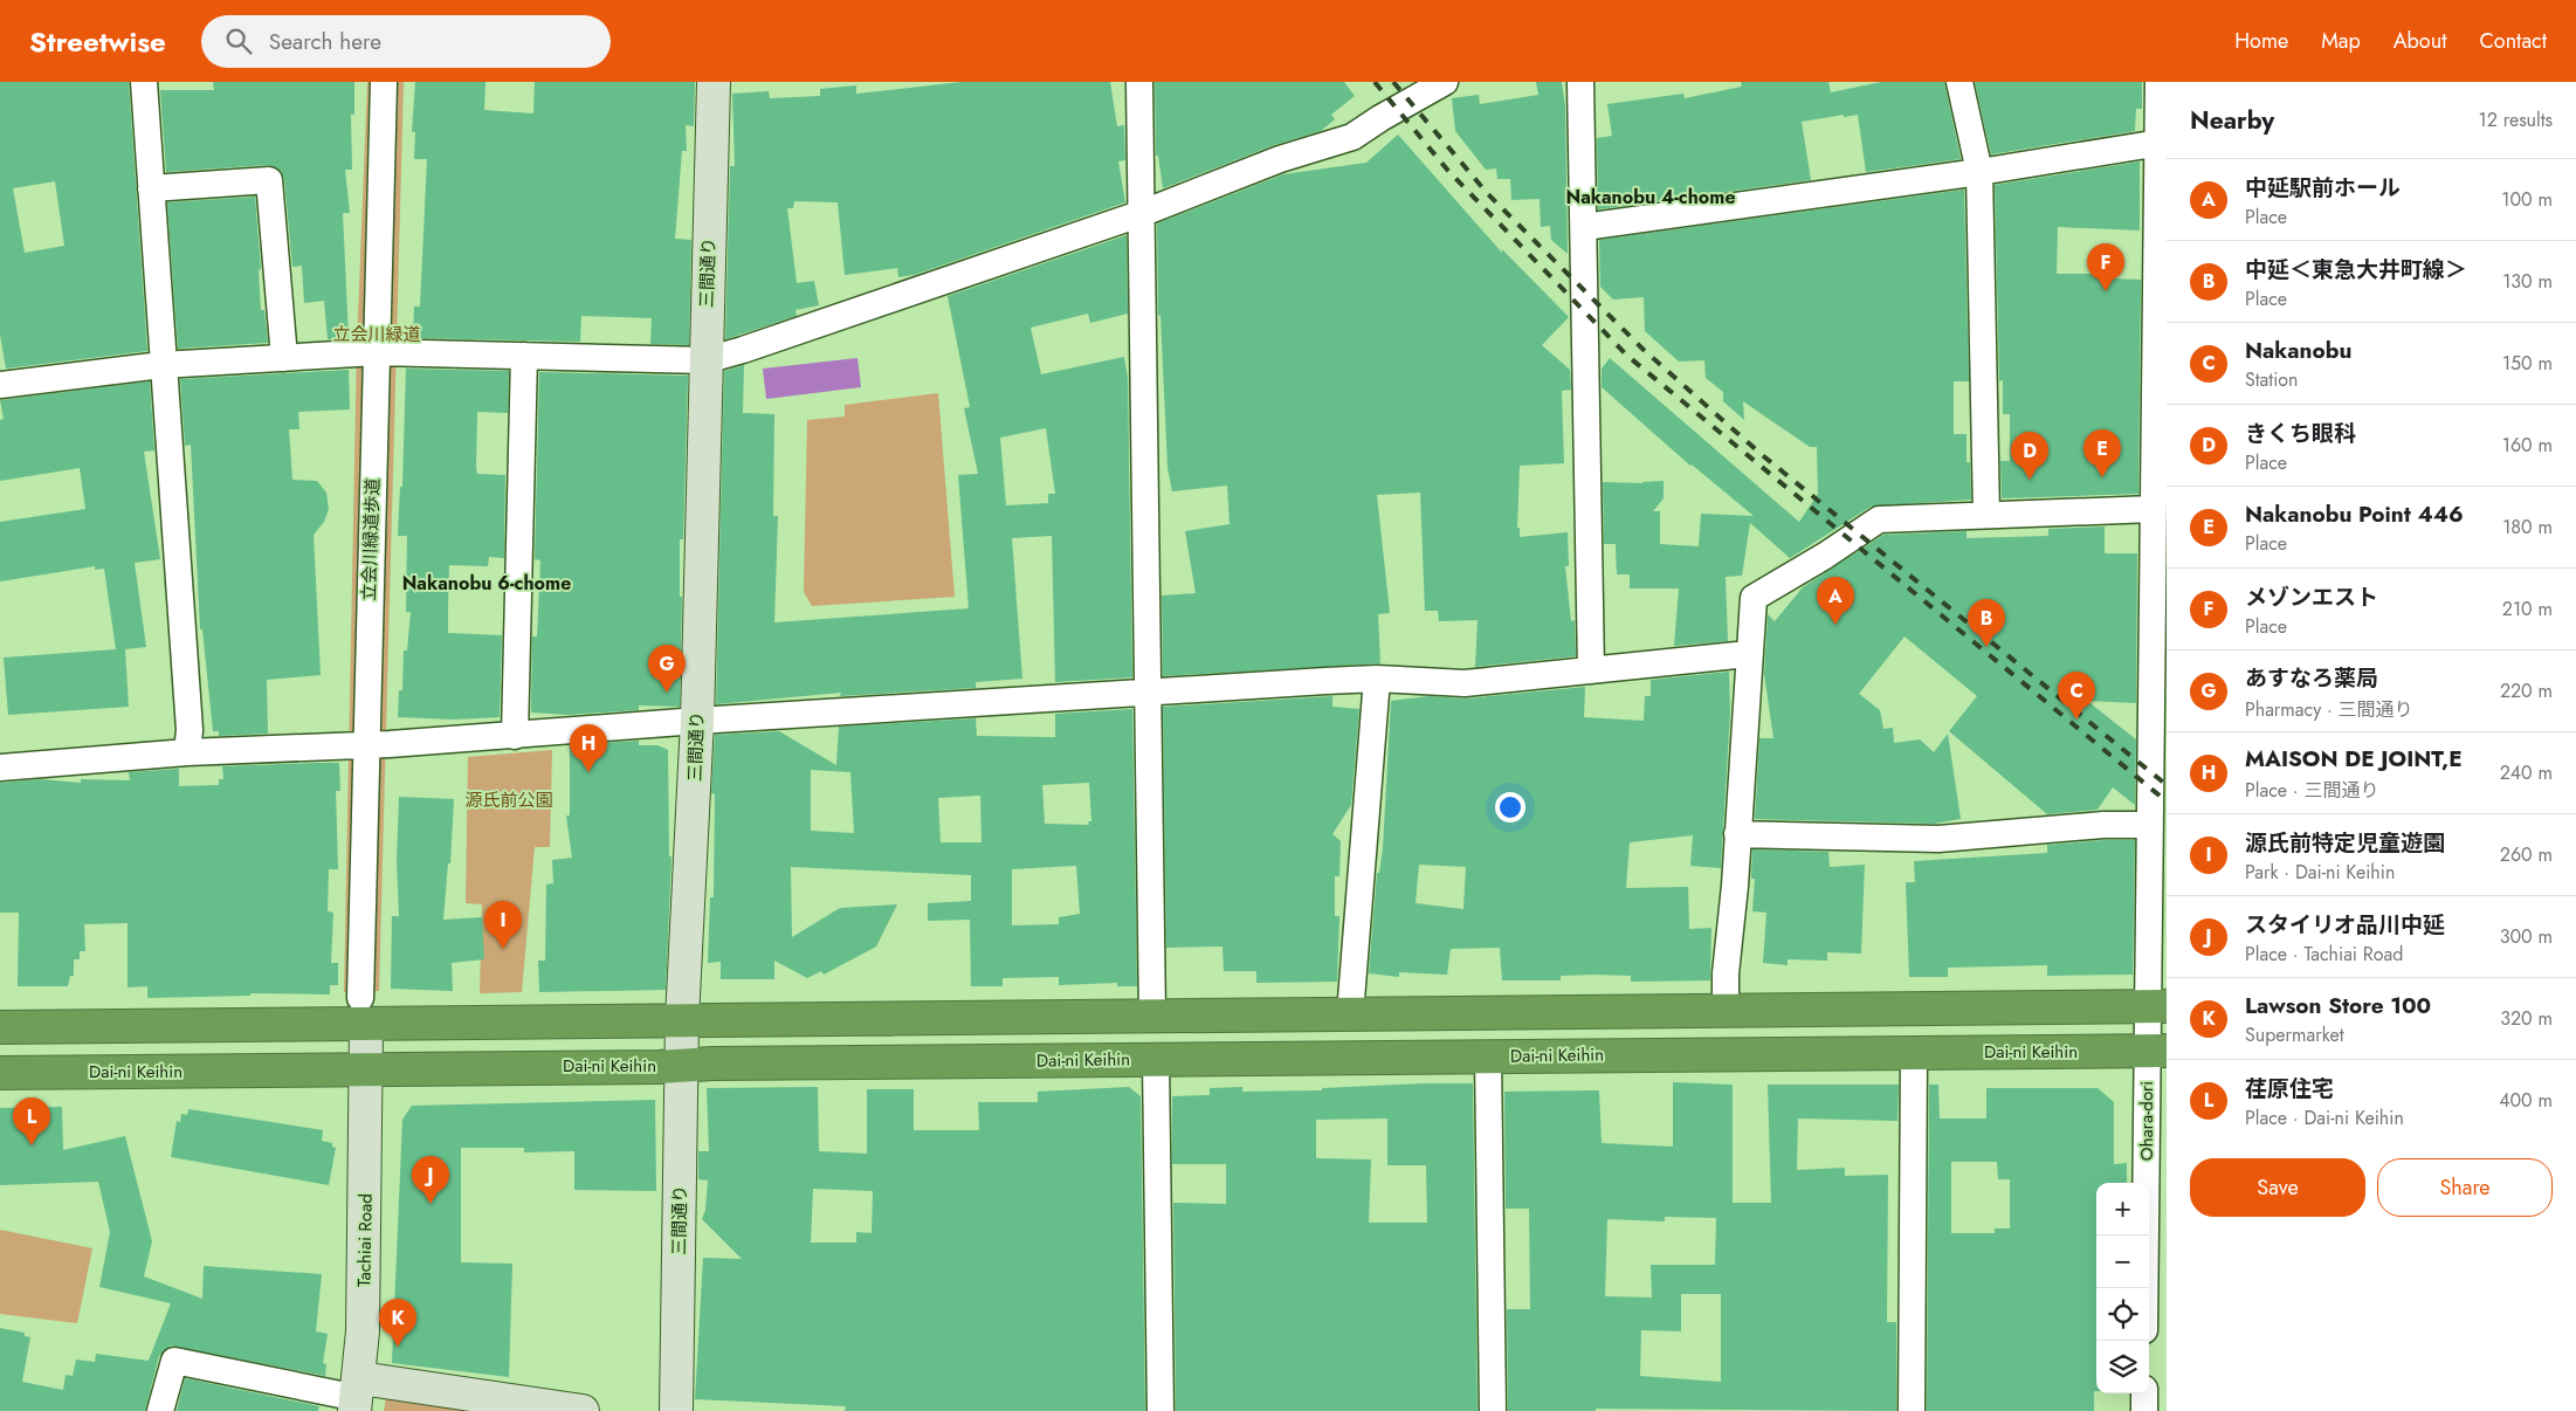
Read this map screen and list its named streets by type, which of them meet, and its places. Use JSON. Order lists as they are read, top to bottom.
{
  "streets": {
    "highway": ["Dai-ni Keihin"],
    "street": [
      "三間通り",
      "立会川緑道歩道",
      "Ohara-dori",
      "Tachiai Road"
    ]
  },
  "crossings": [
    ["三間通り", "Dai-ni Keihin"],
    ["立会川緑道歩道", "Tachiai Road"],
    ["Dai-ni Keihin", "Ohara-dori"],
    ["Dai-ni Keihin", "Tachiai Road"]
  ],
  "districts": ["Nakanobu 4-chome", "Nakanobu 6-chome"],
  "parks": ["立会川緑道", "源氏前公園"],
  "page": {
    "header": "Streetwise",
    "search": "Search here",
    "nav": [
      "Home",
      "Map",
      "About",
      "Contact"
    ],
    "heading": ["Nearby", "12 results"],
    "list": [
      {
        "mark": "A",
        "name": "中延駅前ホール",
        "note": "Place",
        "value": "100 m"
      },
      {
        "mark": "B",
        "name": "中延＜東急大井町線＞",
        "note": "Place",
        "value": "130 m"
      },
      {
        "mark": "C",
        "name": "Nakanobu",
        "note": "Station",
        "value": "150 m"
      },
      {
        "mark": "D",
        "name": "きくち眼科",
        "note": "Place",
        "value": "160 m"
      },
      {
        "mark": "E",
        "name": "Nakanobu Point 446",
        "note": "Place",
        "value": "180 m"
      },
      {
        "mark": "F",
        "name": "メゾンエスト",
        "note": "Place",
        "value": "210 m"
      },
      {
        "mark": "G",
        "name": "あすなろ薬局",
        "note": "Pharmacy · 三間通り",
        "value": "220 m"
      },
      {
        "mark": "H",
        "name": "MAISON DE JOINT,E",
        "note": "Place · 三間通り",
        "value": "240 m"
      },
      {
        "mark": "I",
        "name": "源氏前特定児童遊園",
        "note": "Park · Dai-ni Keihin",
        "value": "260 m"
      },
      {
        "mark": "J",
        "name": "スタイリオ品川中延",
        "note": "Place · Tachiai Road",
        "value": "300 m"
      },
      {
        "mark": "K",
        "name": "Lawson Store 100",
        "note": "Supermarket",
        "value": "320 m"
      },
      {
        "mark": "L",
        "name": "荏原住宅",
        "note": "Place · Dai-ni Keihin",
        "value": "400 m"
      }
    ],
    "pins": [
      "F",
      "E",
      "D",
      "A",
      "B",
      "G",
      "C",
      "H",
      "I",
      "L",
      "J",
      "K"
    ],
    "buttons": ["Save", "Share"],
    "map_buttons": ["+", "−"]
  }
}
